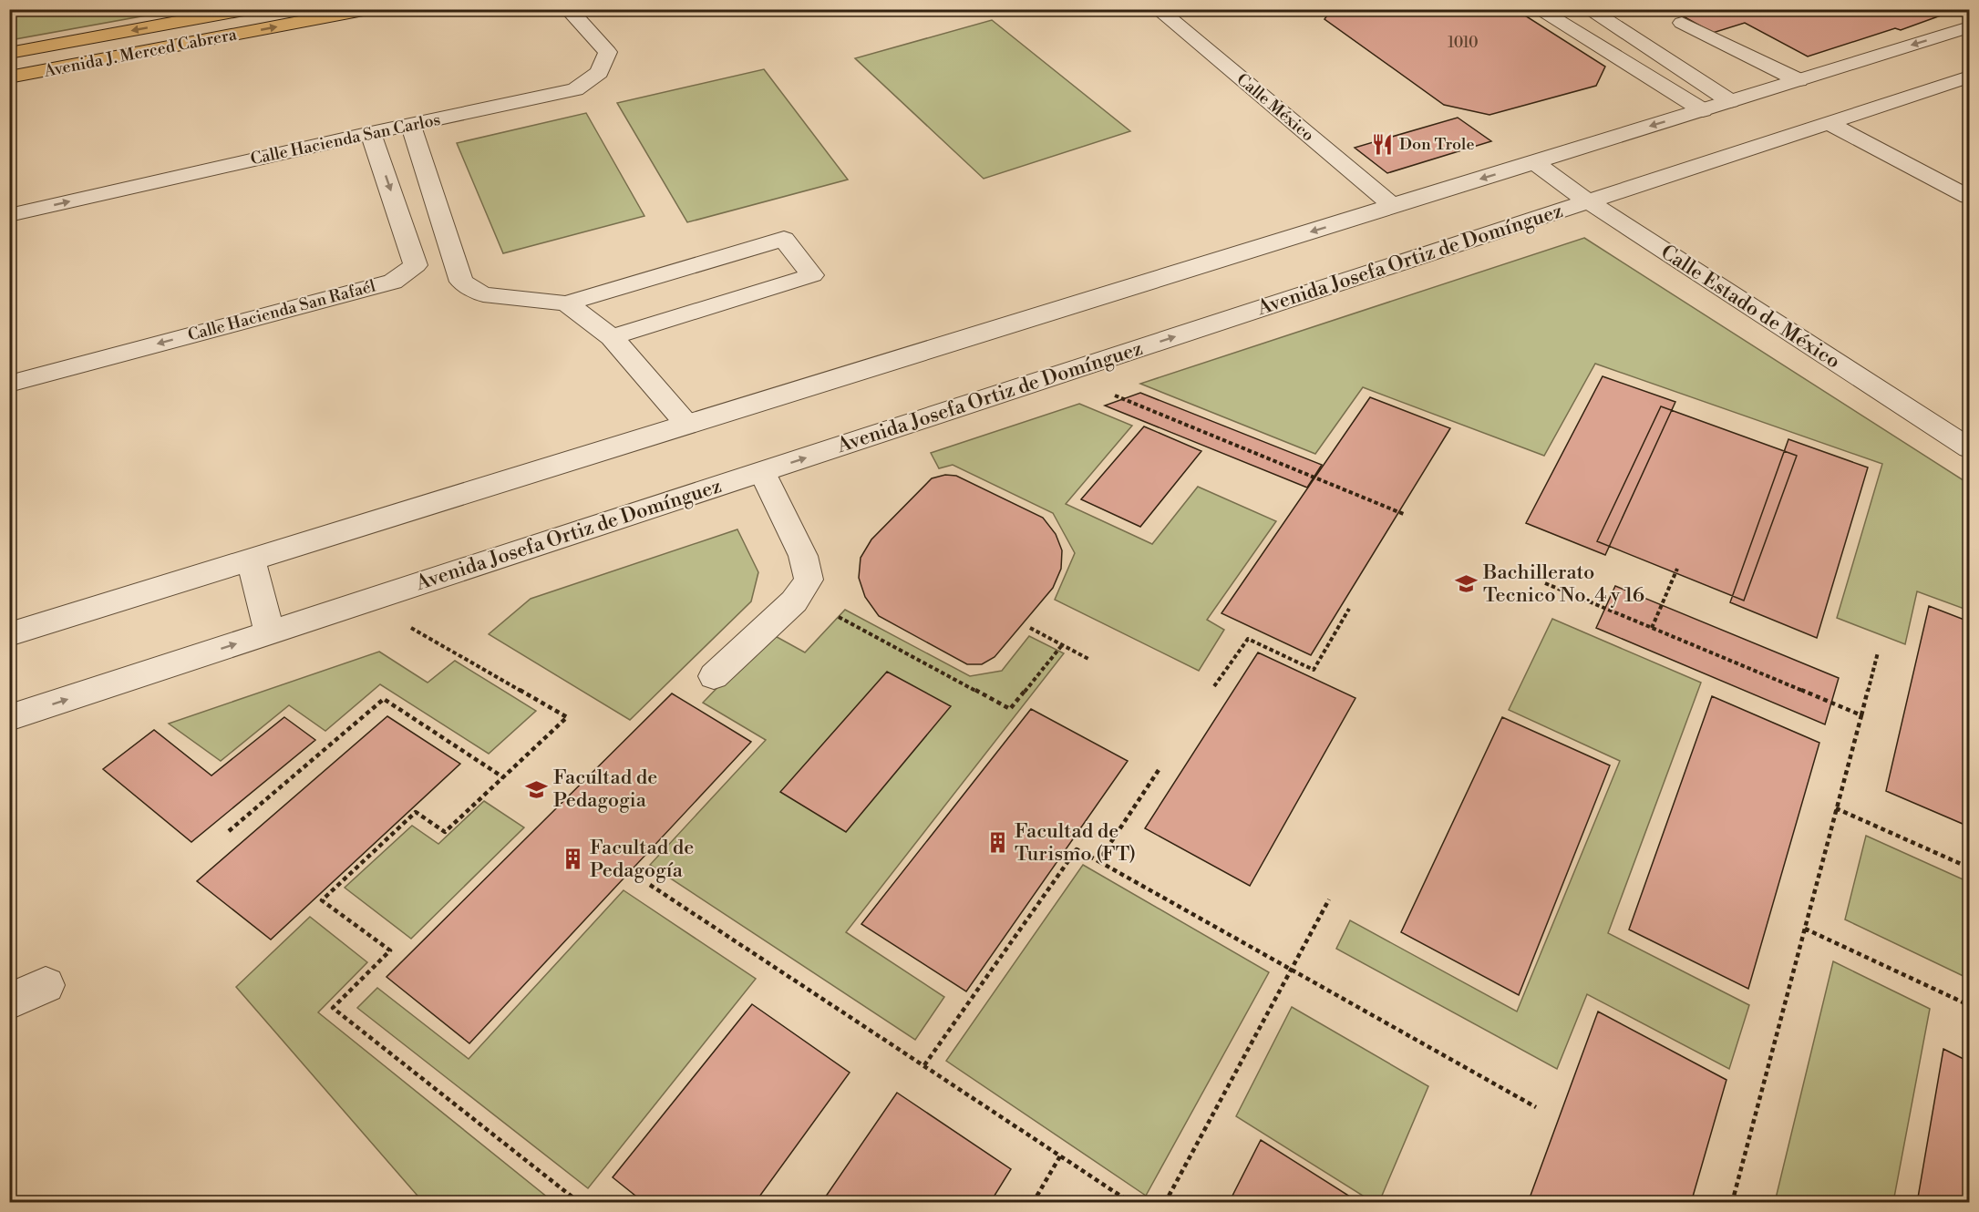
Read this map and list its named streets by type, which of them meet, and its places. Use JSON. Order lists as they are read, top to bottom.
{
  "streets": {
    "main road": ["Avenida J. Merced Cabrera"],
    "street": [
      "Calle México",
      "Calle Hacienda San Carlos",
      "Avenida Josefa Ortiz de Domínguez",
      "Calle Estado de México",
      "Calle Hacienda San Rafaél"
    ]
  },
  "crossings": [
    ["Calle Hacienda San Carlos", "Calle Hacienda San Rafaél"],
    ["Avenida Josefa Ortiz de Domínguez", "Calle Estado de México"]
  ],
  "one_way": ["Calle Hacienda San Carlos"],
  "places": {
    "restaurant": ["Don Trole"],
    "school or university": ["Bachillerato Tecnico No. 4 y 16", "Facultad de Pedagogia"],
    "building": ["Facultad de Turismo (FT)", "Facultad de Pedagogía"]
  },
  "house_numbers": ["1010"]
}
